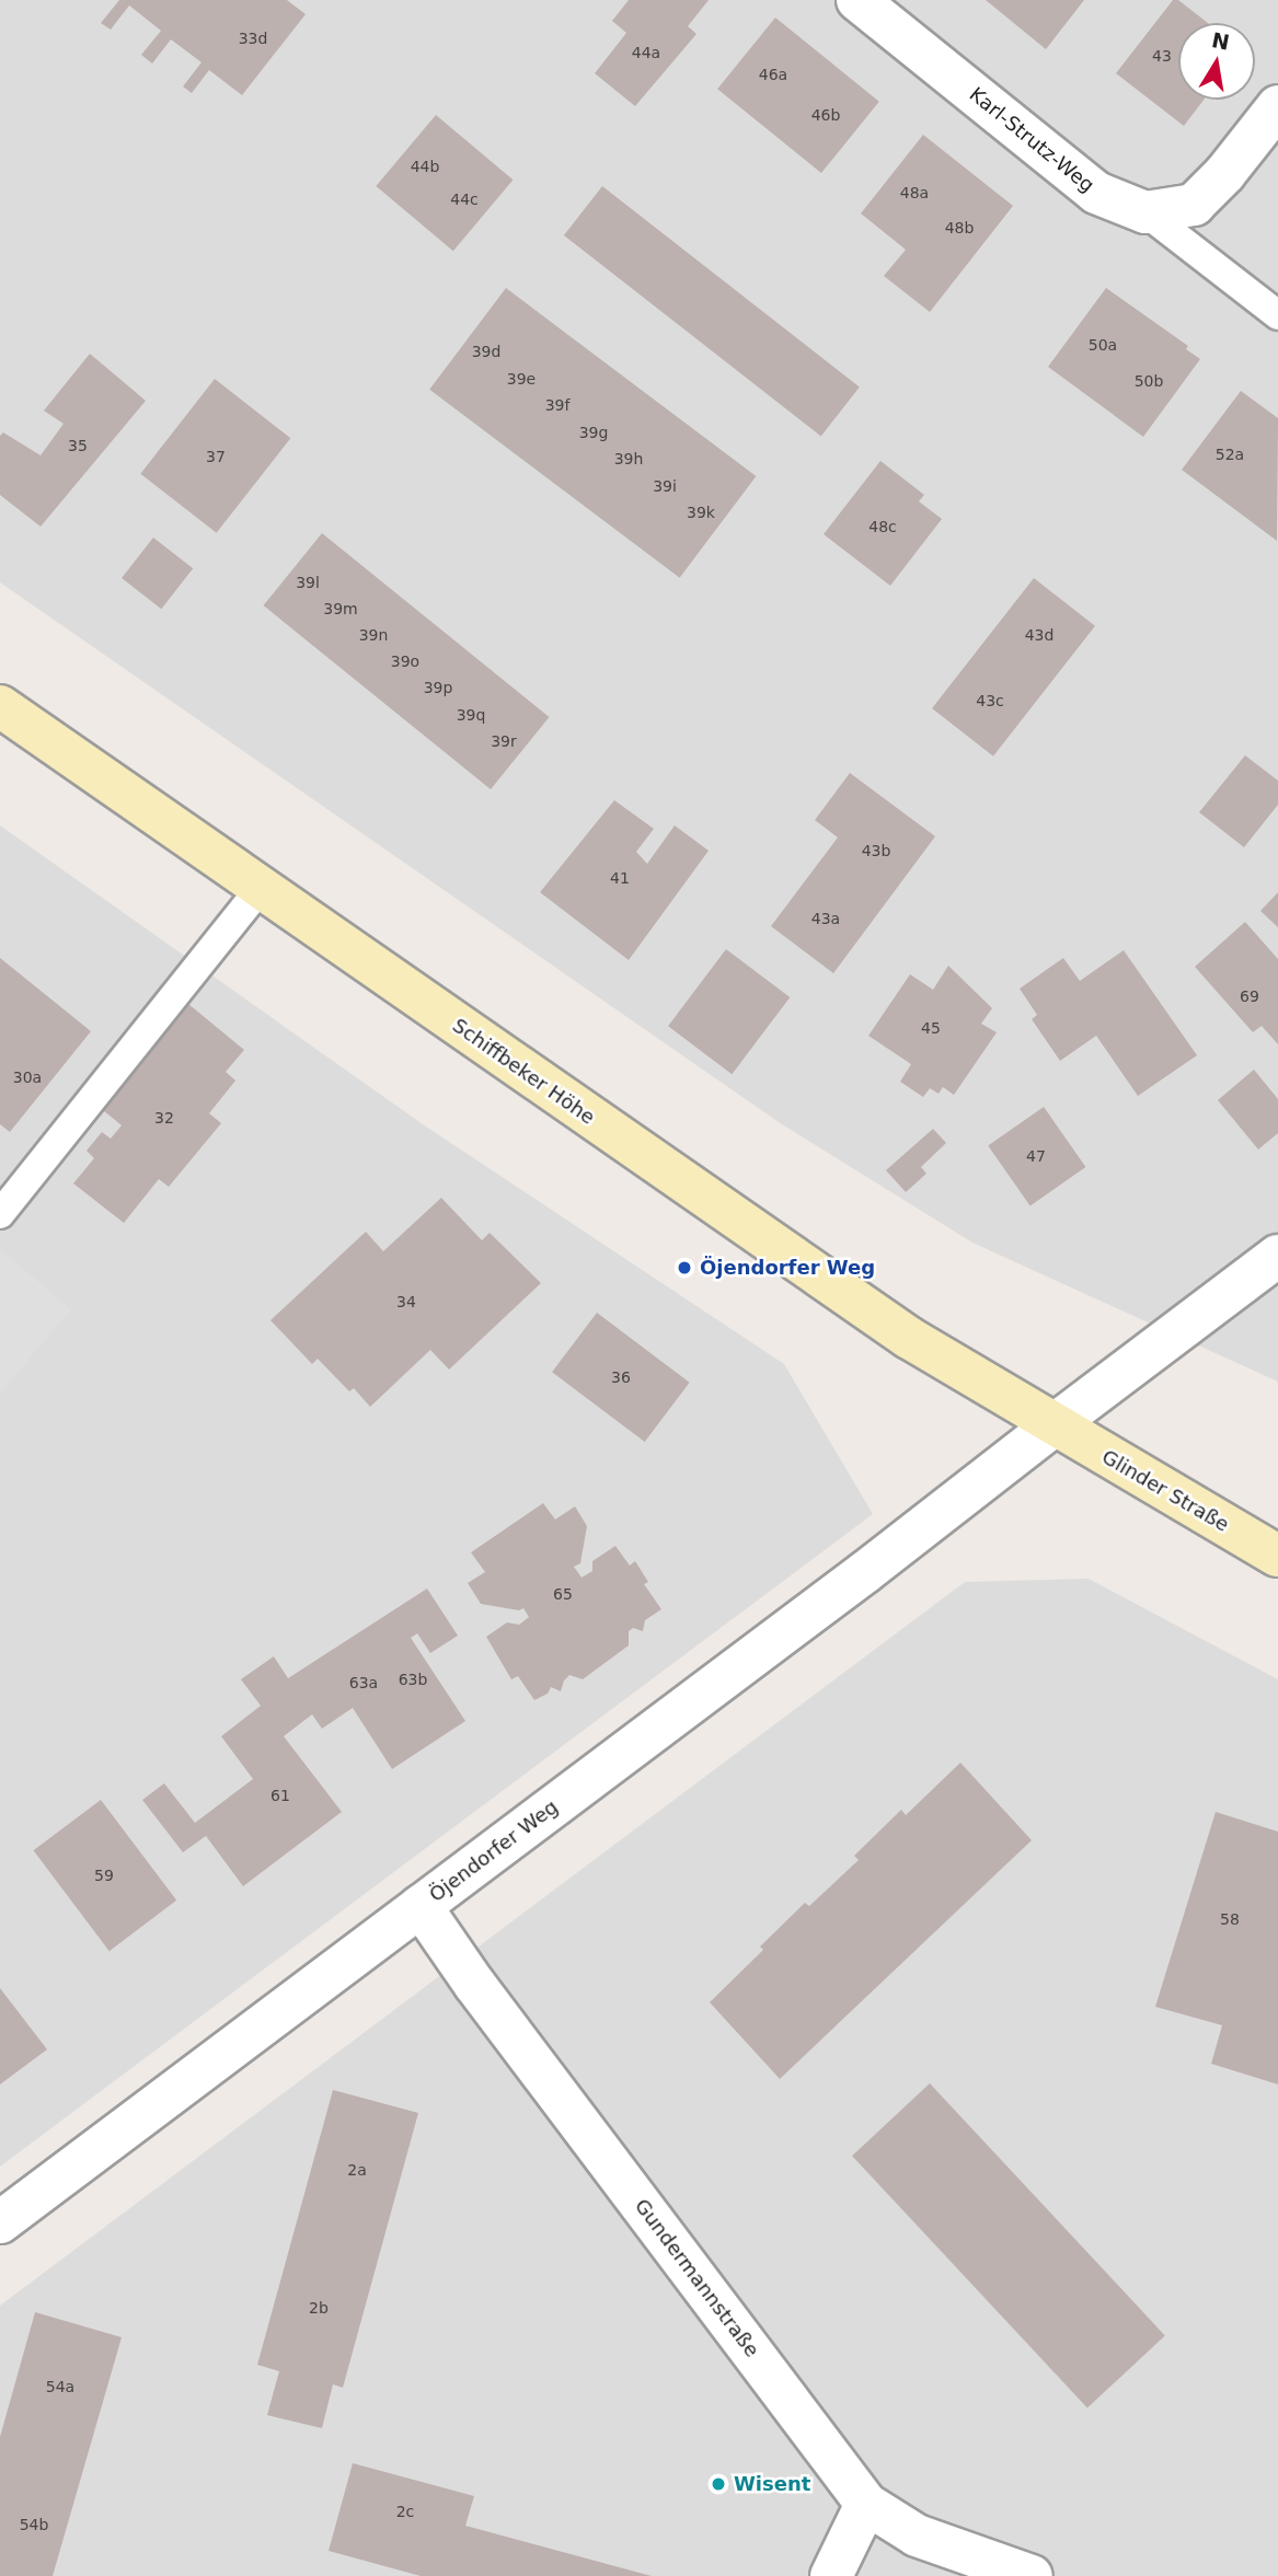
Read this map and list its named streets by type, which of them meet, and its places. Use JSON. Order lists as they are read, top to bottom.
{
  "streets": {
    "main road": ["Schiffbeker Höhe", "Glinder Straße"],
    "street": ["Karl-Strutz-Weg", "Öjendorfer Weg", "Gundermannstraße"]
  },
  "crossings": [
    ["Schiffbeker Höhe", "Glinder Straße"],
    ["Schiffbeker Höhe", "Öjendorfer Weg"],
    ["Glinder Straße", "Öjendorfer Weg"],
    ["Öjendorfer Weg", "Gundermannstraße"]
  ],
  "places": ["Öjendorfer Weg", "Wisent"],
  "house_numbers": [
    "33d",
    "44a",
    "43",
    "46a",
    "46b",
    "44b",
    "48a",
    "44c",
    "48b",
    "50a",
    "39d",
    "39e",
    "50b",
    "39f",
    "39g",
    "35",
    "52a",
    "37",
    "39h",
    "39i",
    "39k",
    "48c",
    "39l",
    "39m",
    "39n",
    "43d",
    "39o",
    "39p",
    "43c",
    "39q",
    "39r",
    "43b",
    "41",
    "43a",
    "69",
    "45",
    "30a",
    "32",
    "47",
    "34",
    "36",
    "65",
    "63b",
    "63a",
    "61",
    "59",
    "58",
    "2a",
    "2b",
    "54a",
    "2c",
    "54b"
  ],
  "north": "top"
}
